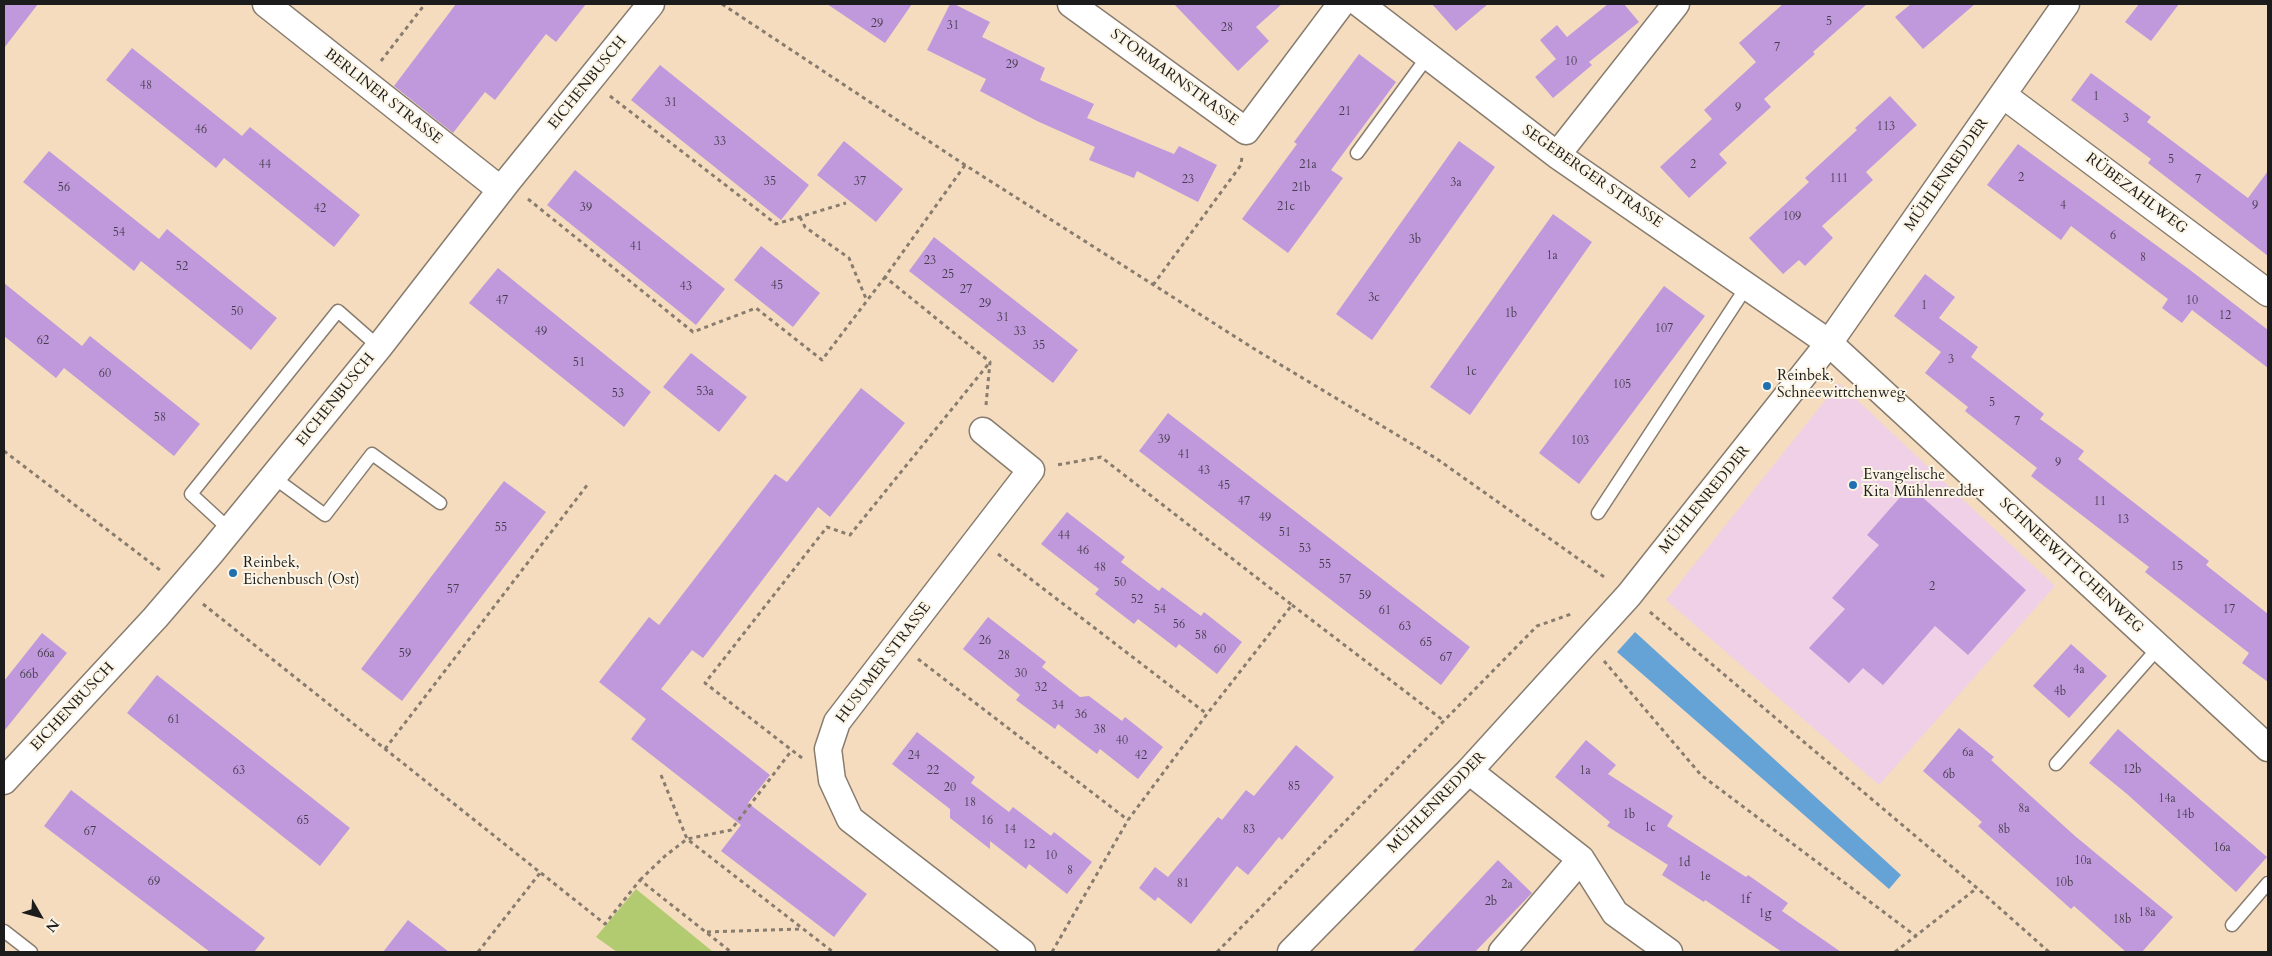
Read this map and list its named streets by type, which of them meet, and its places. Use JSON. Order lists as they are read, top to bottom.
{
  "streets": {
    "street": [
      "STORMARNSTRASSE",
      "EICHENBUSCH",
      "BERLINER STRASSE",
      "MÜHLENREDDER",
      "SEGEBERGER STRASSE",
      "RÜBEZAHLWEG",
      "SCHNEEWITTCHENWEG",
      "HUSUMER STRASSE"
    ]
  },
  "crossings": [
    ["EICHENBUSCH", "BERLINER STRASSE"],
    ["MÜHLENREDDER", "SEGEBERGER STRASSE"],
    ["MÜHLENREDDER", "RÜBEZAHLWEG"],
    ["MÜHLENREDDER", "SCHNEEWITTCHENWEG"],
    ["SEGEBERGER STRASSE", "SCHNEEWITTCHENWEG"]
  ],
  "places": ["Reinbek, Schneewittchenweg", "Evangelische Kita Mühlenredder", "Reinbek, Eichenbusch (Ost)"],
  "house_numbers": [
    "5",
    "29",
    "31",
    "28",
    "7",
    "10",
    "29",
    "48",
    "1",
    "31",
    "9",
    "21",
    "3",
    "113",
    "46",
    "33",
    "5",
    "44",
    "21a",
    "2",
    "2",
    "111",
    "23",
    "7",
    "35",
    "37",
    "3a",
    "56",
    "21b",
    "4",
    "9",
    "21c",
    "39",
    "42",
    "109",
    "54",
    "6",
    "3b",
    "41",
    "1a",
    "8",
    "23",
    "52",
    "25",
    "45",
    "43",
    "27",
    "3c",
    "47",
    "10",
    "29",
    "1",
    "50",
    "1b",
    "12",
    "31",
    "107",
    "49",
    "33",
    "62",
    "35",
    "3",
    "51",
    "1c",
    "60",
    "105",
    "53a",
    "53",
    "5",
    "58",
    "7",
    "39",
    "103",
    "41",
    "9",
    "43",
    "45",
    "47",
    "11",
    "49",
    "13",
    "55",
    "51",
    "44",
    "53",
    "46",
    "55",
    "15",
    "48",
    "57",
    "50",
    "2",
    "57",
    "59",
    "52",
    "54",
    "17",
    "61",
    "56",
    "63",
    "58",
    "26",
    "65",
    "60",
    "66a",
    "59",
    "28",
    "67",
    "4a",
    "30",
    "66b",
    "32",
    "4b",
    "34",
    "36",
    "61",
    "38",
    "40",
    "6a",
    "24",
    "42",
    "12b",
    "63",
    "22",
    "1a",
    "6b",
    "85",
    "20",
    "14a",
    "18",
    "8a",
    "1b",
    "14b",
    "65",
    "16",
    "1c",
    "14",
    "83",
    "8b",
    "67",
    "12",
    "16a",
    "10",
    "10a",
    "1d",
    "8",
    "1e",
    "69",
    "10b",
    "81",
    "2a",
    "1f",
    "2b",
    "18a",
    "1g",
    "18b"
  ],
  "north": "bottom right"
}
